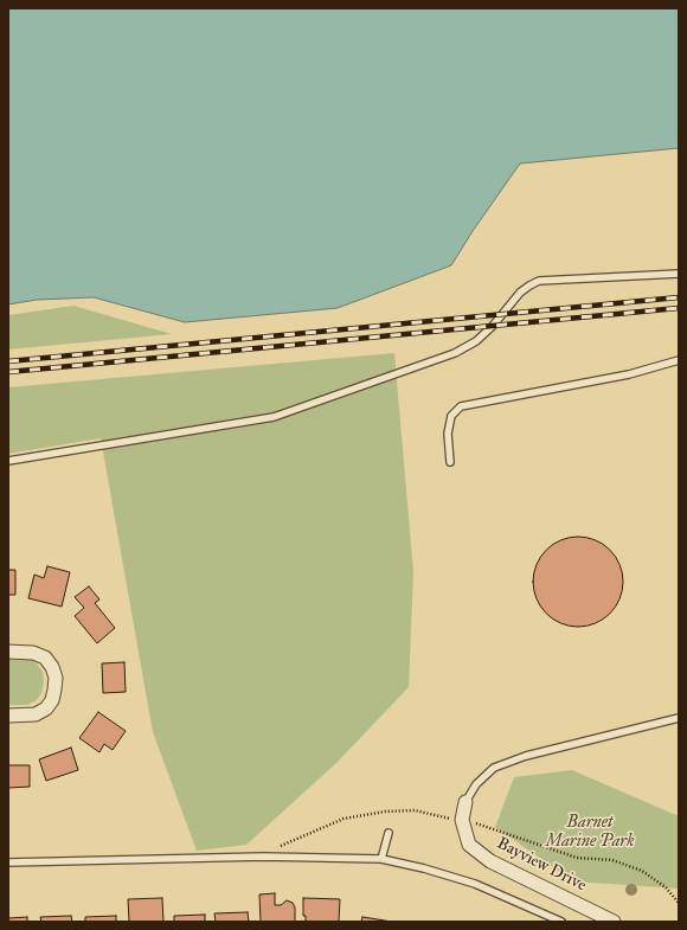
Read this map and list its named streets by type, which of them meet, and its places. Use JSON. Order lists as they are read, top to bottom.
{
  "streets": {
    "street": ["Bayview Drive"]
  },
  "parks": ["Barnet Marine Park"]
}
